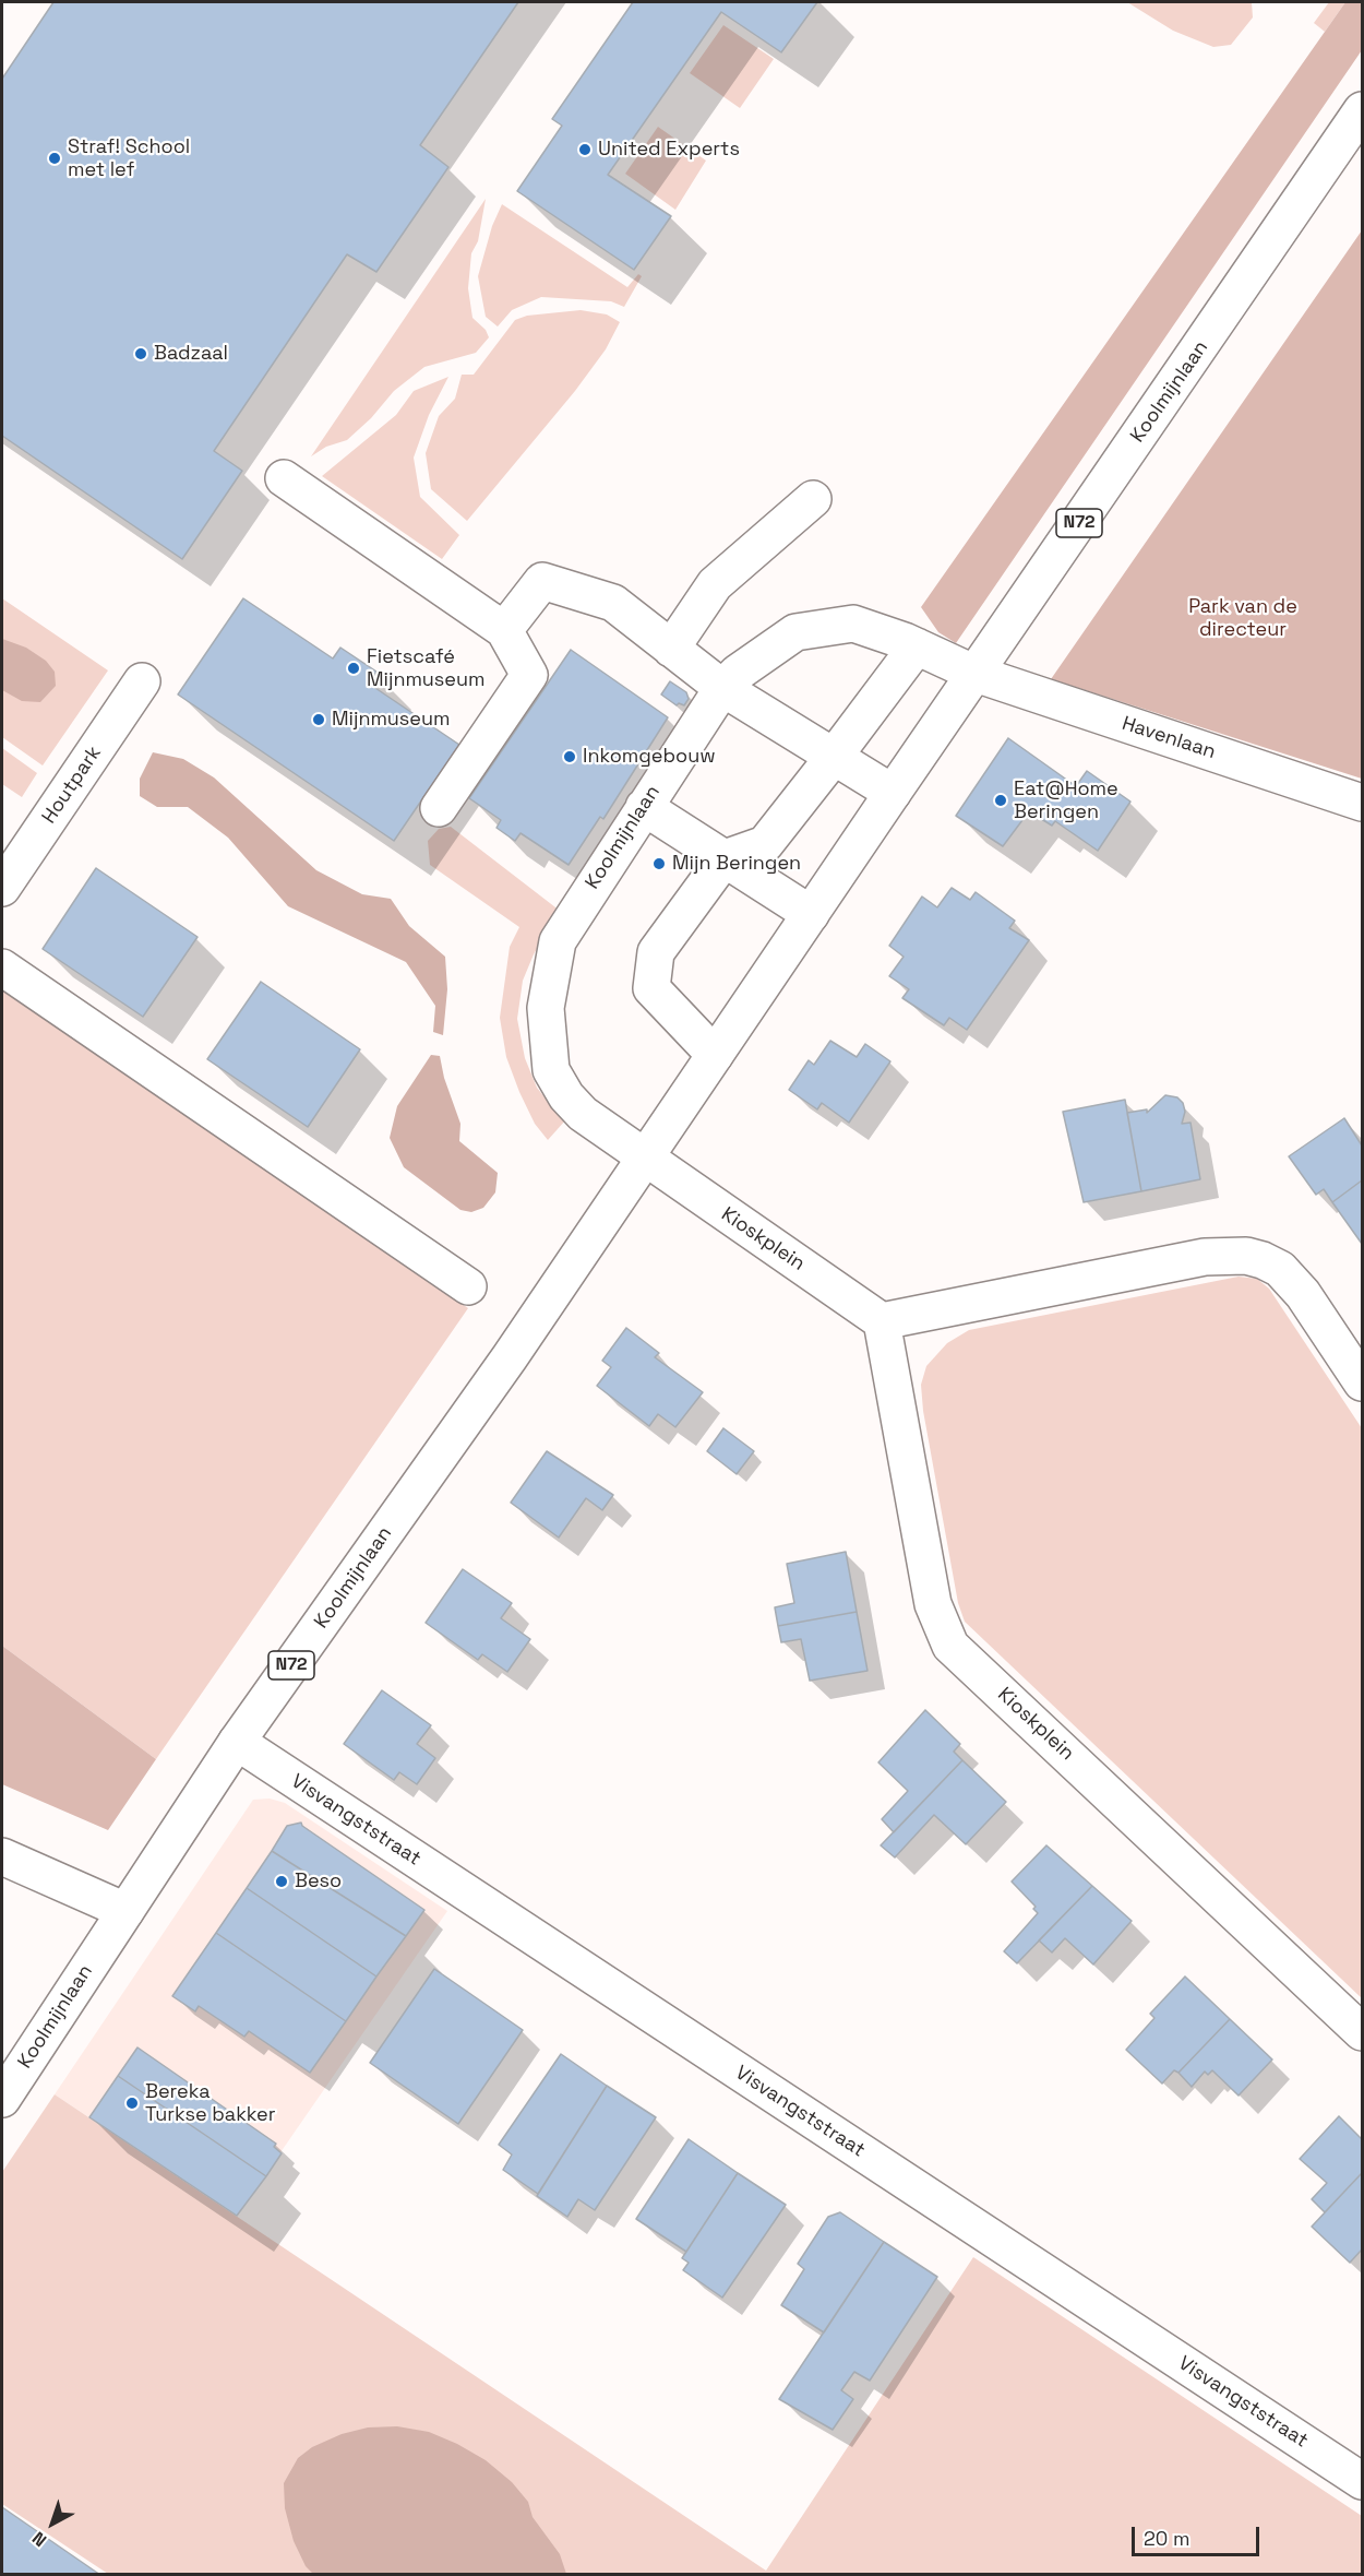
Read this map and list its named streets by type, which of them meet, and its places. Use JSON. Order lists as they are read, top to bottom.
{
  "streets": {
    "street": [
      "Koolmijnlaan",
      "N72",
      "Havenlaan",
      "Houtpark",
      "Kioskplein",
      "Visvangststraat"
    ]
  },
  "crossings": [
    ["Koolmijnlaan", "Havenlaan"],
    ["Koolmijnlaan", "Kioskplein"],
    ["Koolmijnlaan", "Visvangststraat"]
  ],
  "parks": ["Park van de directeur"],
  "places": [
    "United Experts",
    "Straf! School met lef",
    "Badzaal",
    "Fietscafé Mijnmuseum",
    "Mijnmuseum",
    "Inkomgebouw",
    "Eat@Home Beringen",
    "Mijn Beringen",
    "Beso",
    "Bereka Turkse bakker"
  ],
  "scale_bar": "20 m",
  "north": "bottom left"
}
